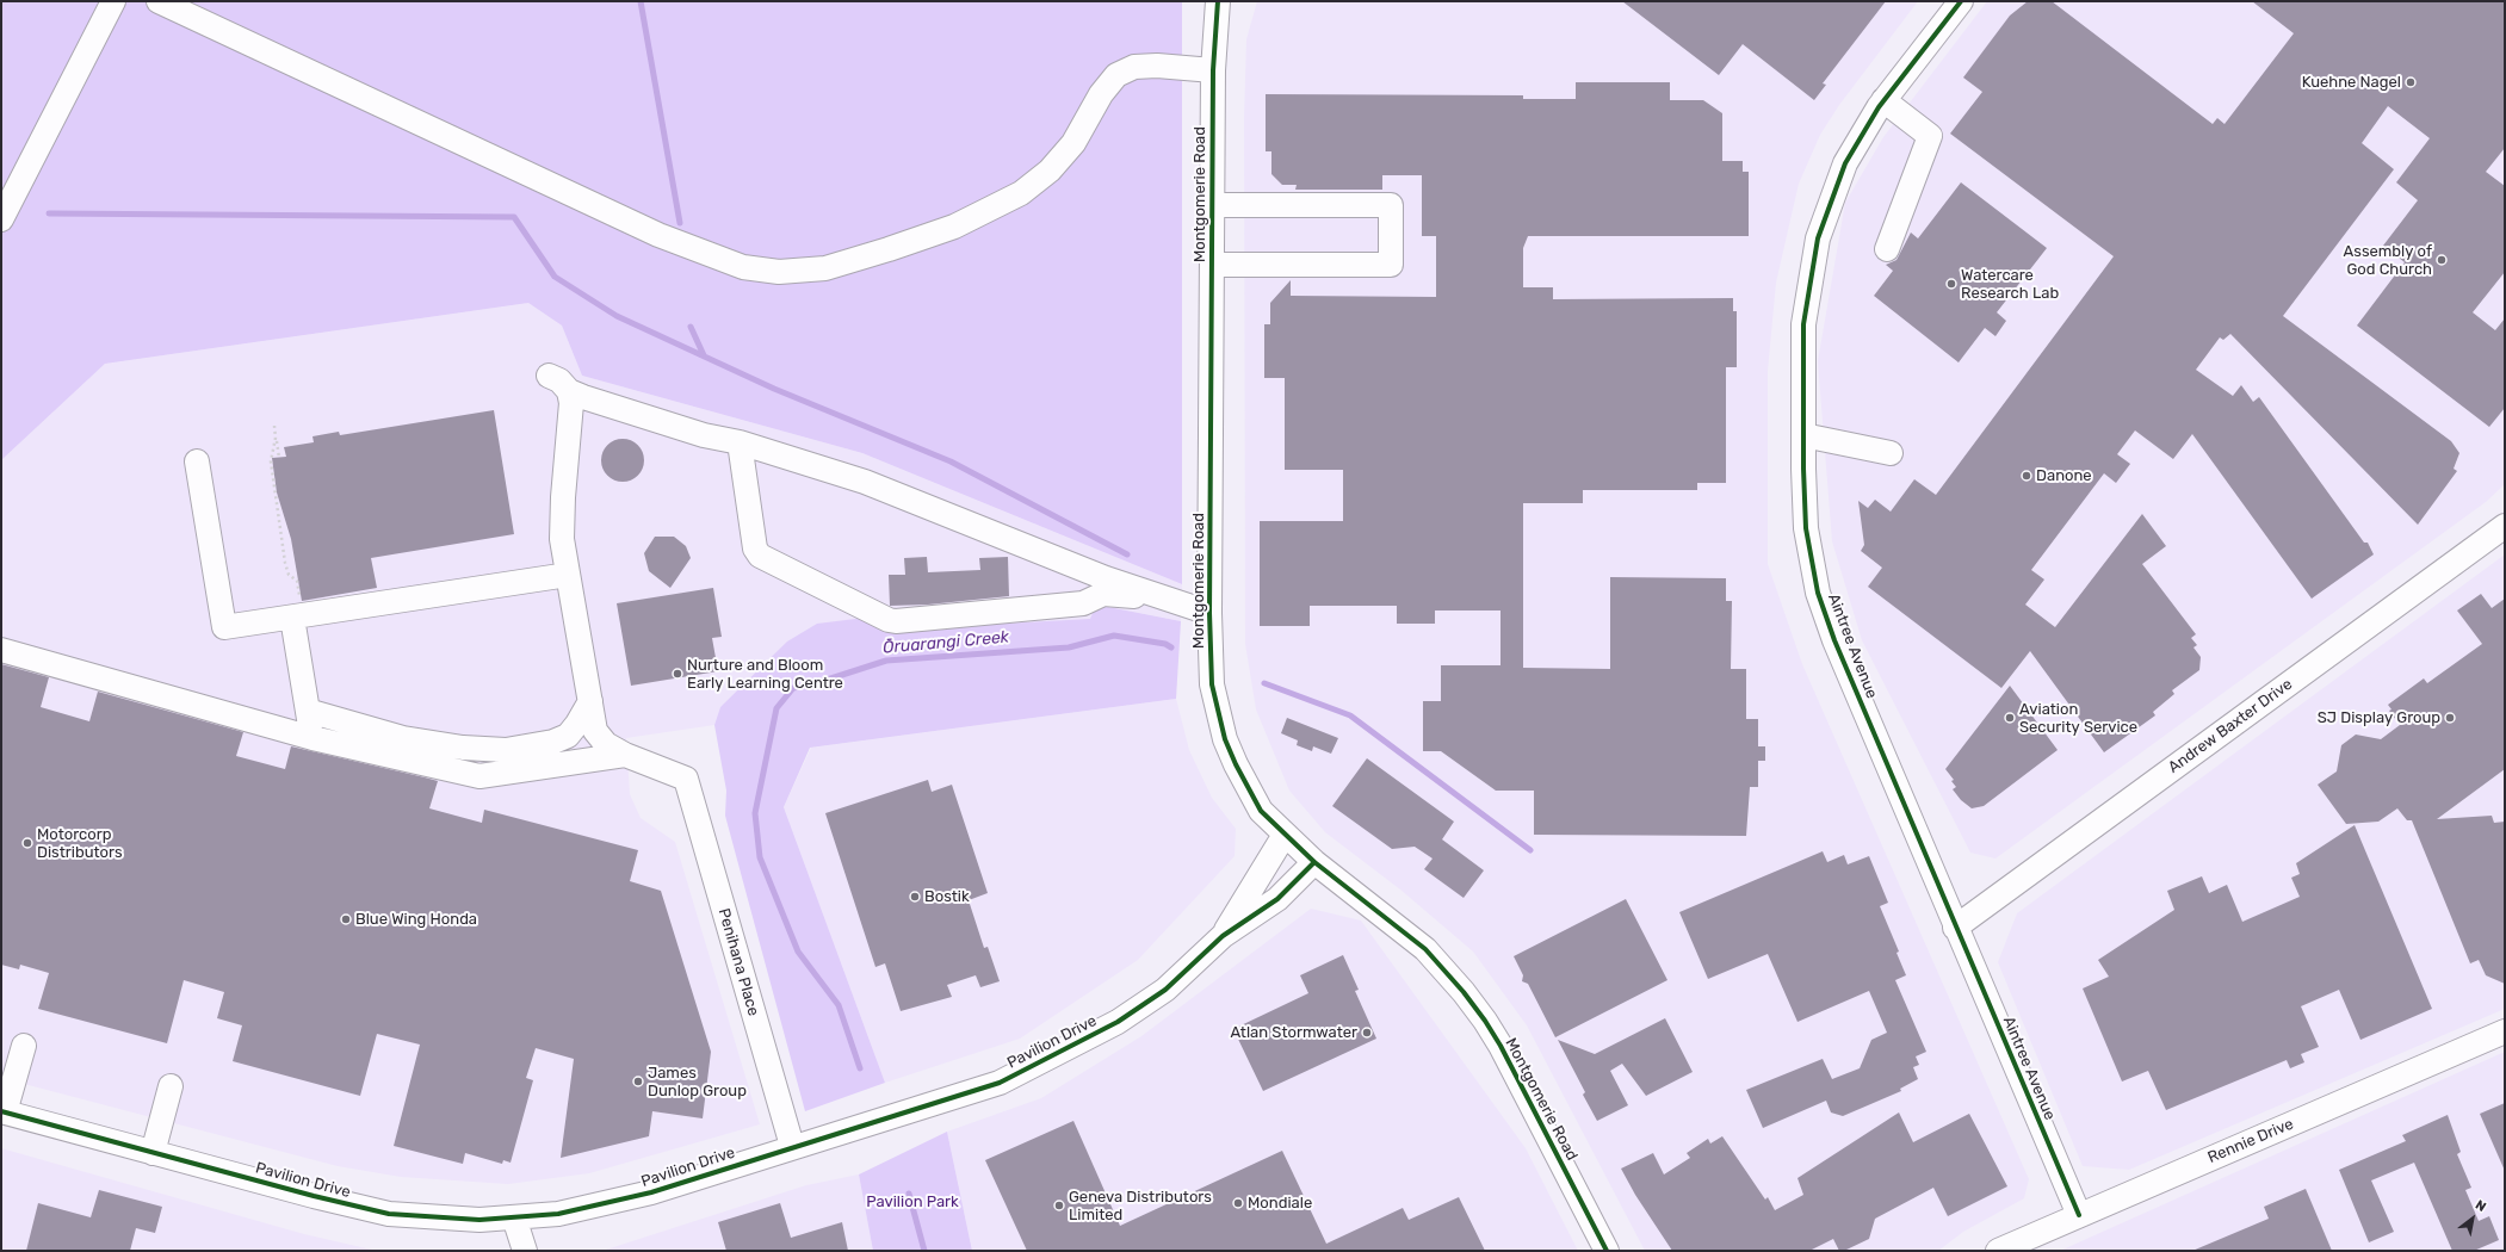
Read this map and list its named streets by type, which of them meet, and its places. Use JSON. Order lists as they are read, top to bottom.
{
  "streets": {
    "street": [
      "Montgomerie Road",
      "Aintree Avenue",
      "Andrew Baxter Drive",
      "Penihana Place",
      "Pavilion Drive",
      "Rennie Drive"
    ]
  },
  "crossings": [
    ["Montgomerie Road", "Pavilion Drive"],
    ["Aintree Avenue", "Andrew Baxter Drive"],
    ["Aintree Avenue", "Rennie Drive"],
    ["Penihana Place", "Pavilion Drive"]
  ],
  "water": ["Ōruarangi Creek"],
  "parks": ["Pavilion Park"],
  "places": [
    "Kuehne Nagel",
    "Assembly of God Church",
    "Watercare Research Lab",
    "Danone",
    "Nurture and Bloom Early Learning Centre",
    "Aviation Security Service",
    "SJ Display Group",
    "Motorcorp Distributors",
    "Bostik",
    "Blue Wing Honda",
    "Atlan Stormwater",
    "James Dunlop Group",
    "Mondiale",
    "Geneva Distributors Limited"
  ],
  "north": "top right"
}
